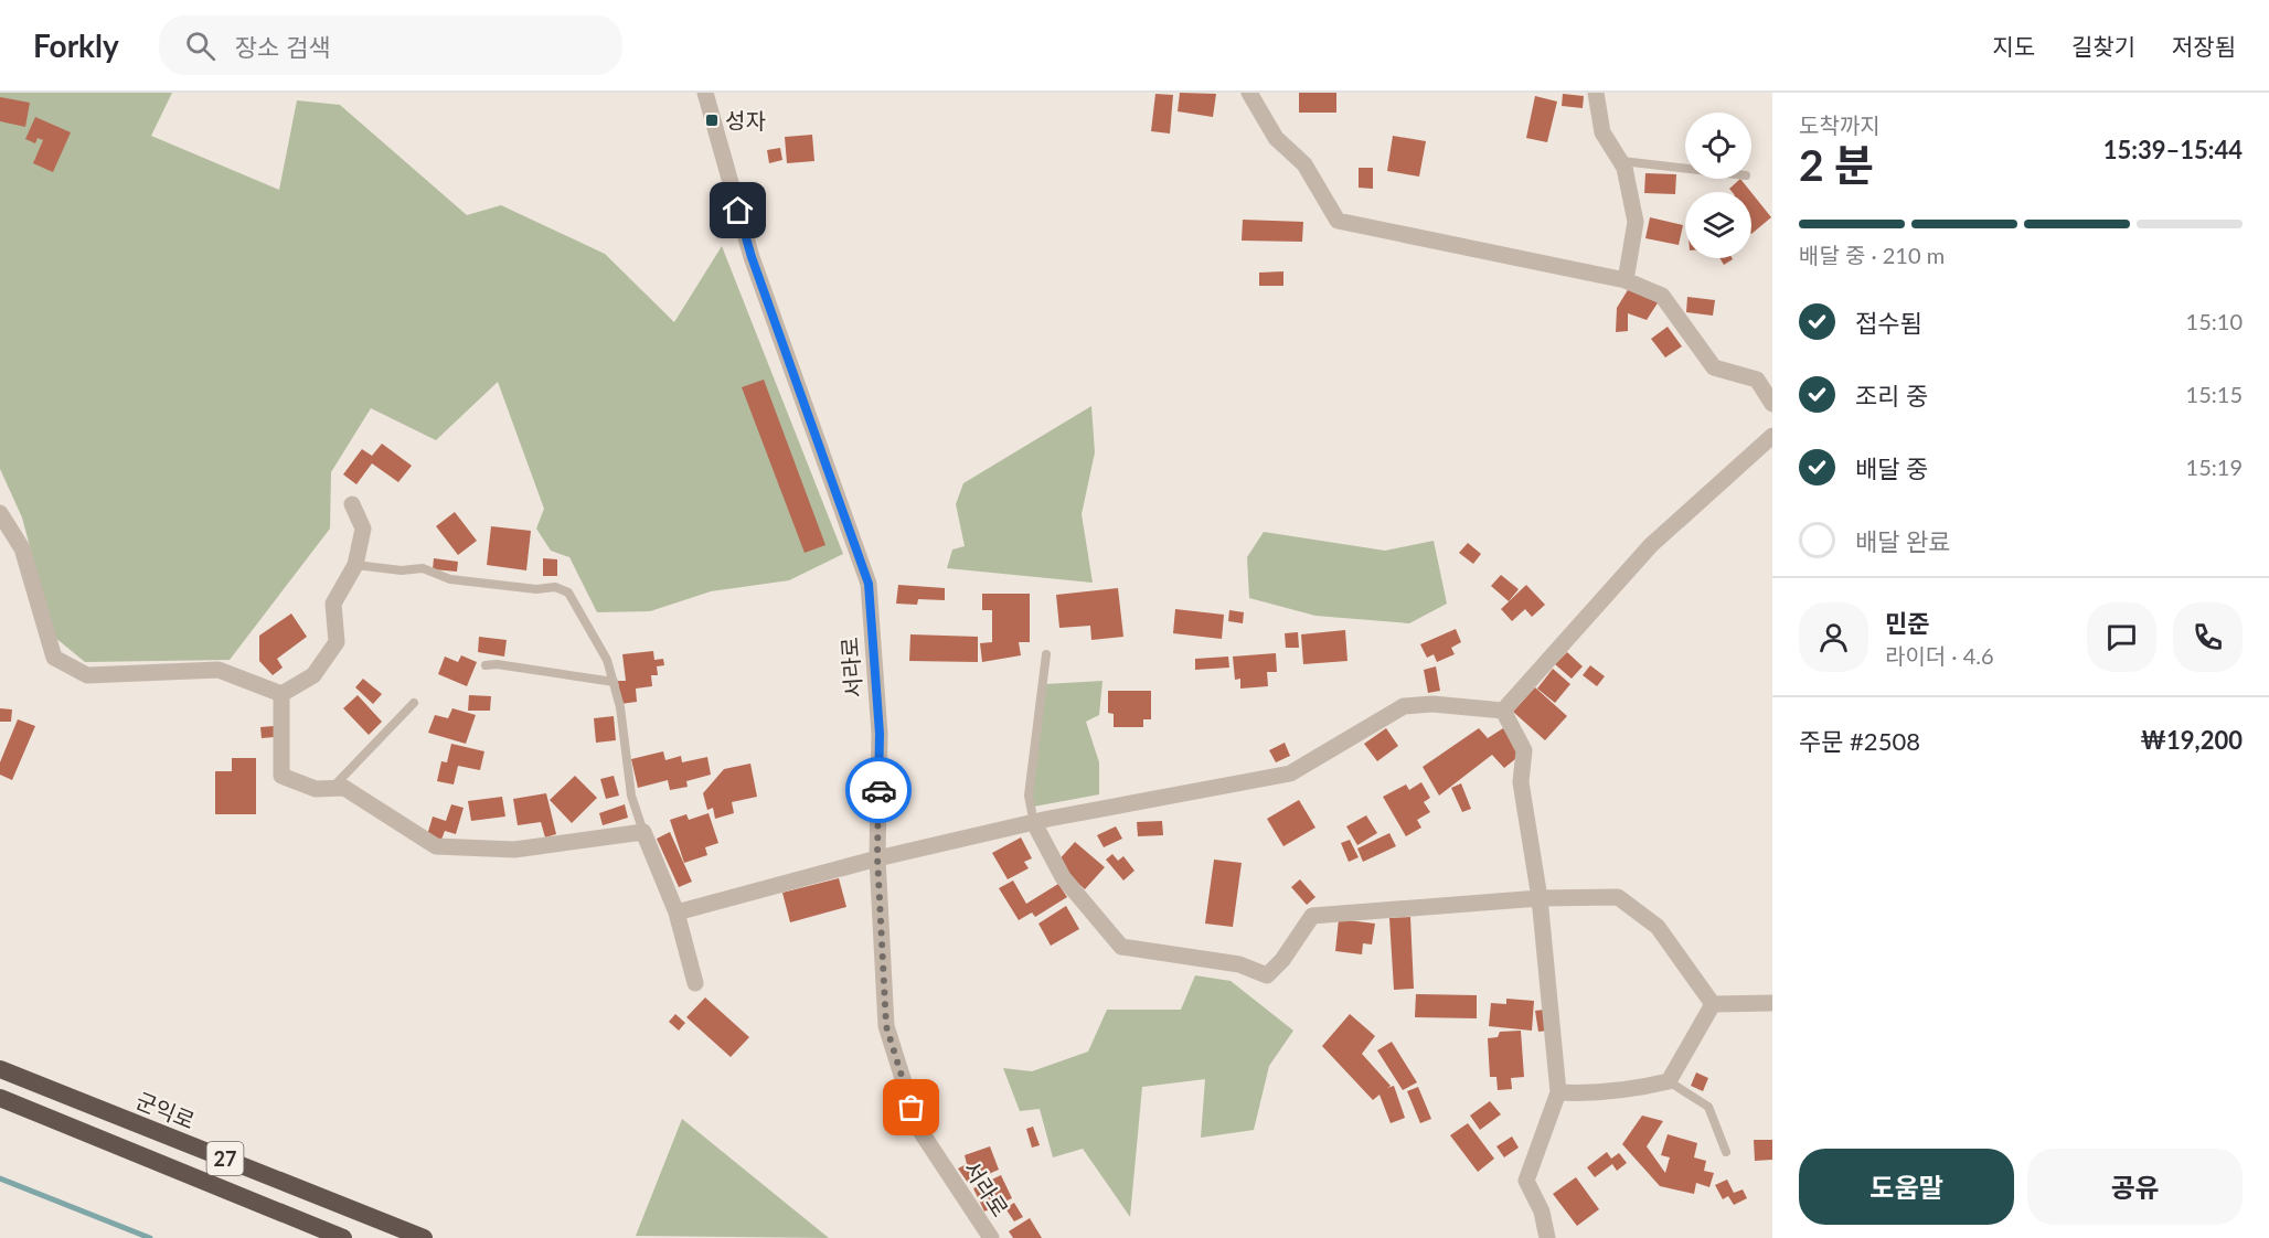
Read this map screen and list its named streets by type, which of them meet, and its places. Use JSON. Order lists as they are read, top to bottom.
{
  "streets": {
    "highway": ["군익로", "27"],
    "street": ["서라로"]
  },
  "places": {
    "transit": ["성자"]
  },
  "page": {
    "header": "Forkly",
    "search": "장소 검색",
    "nav": ["지도", "길찾기", "저장됨"],
    "heading": ["2 분", "도착까지", "15:39–15:44"],
    "panel": [
      "민준",
      "라이더 · 4.6",
      "주문 #2508",
      "₩19,200"
    ],
    "bar": "배달 중 · 210 m",
    "list": [
      ["접수됨", "15:10"],
      ["조리 중", "15:15"],
      ["배달 중", "15:19"],
      "배달 완료"
    ],
    "buttons": ["도움말", "공유"]
  }
}
